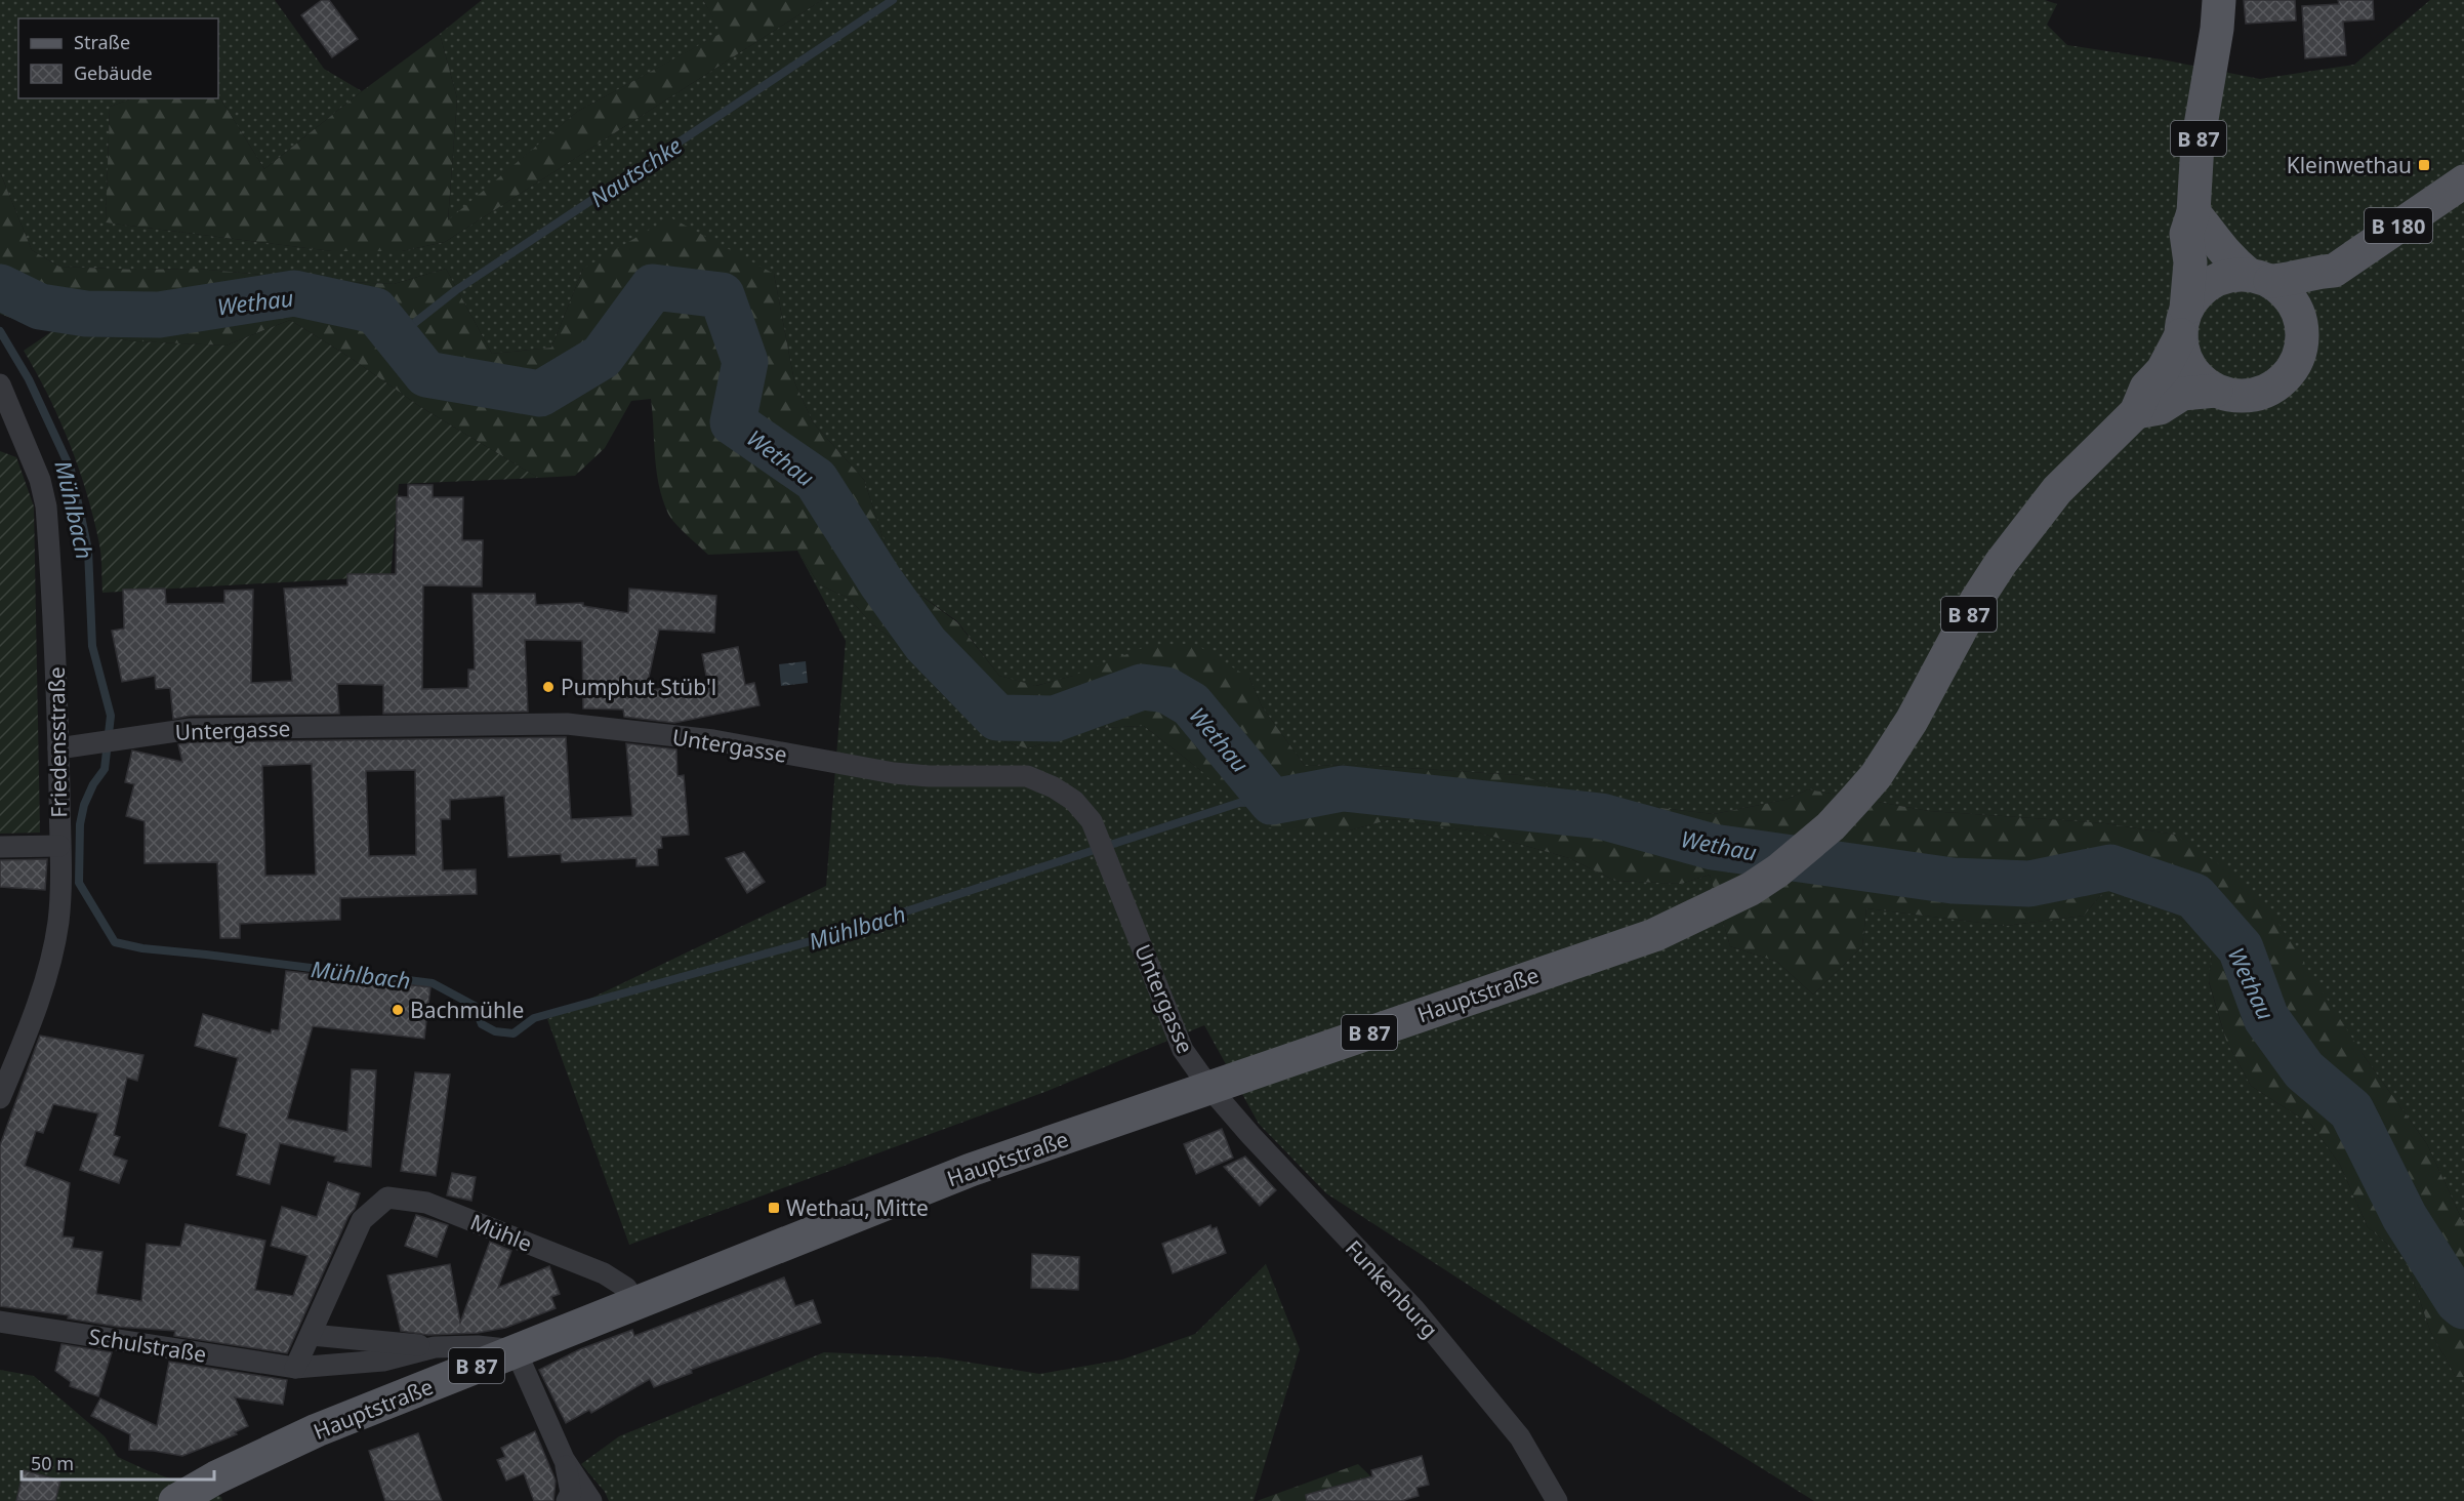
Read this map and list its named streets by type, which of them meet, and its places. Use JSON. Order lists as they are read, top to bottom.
{
  "streets": {
    "main road": ["B 87", "B 180", "Hauptstraße"],
    "street": [
      "Untergasse",
      "Friedensstraße",
      "Mühle",
      "Funkenburg",
      "Schulstraße"
    ]
  },
  "crossings": [
    ["B 87", "B 180"],
    ["B 87", "Hauptstraße"],
    ["Untergasse", "Friedensstraße"],
    ["Untergasse", "Hauptstraße"],
    ["Untergasse", "Funkenburg"],
    ["Hauptstraße", "Mühle"],
    ["Hauptstraße", "Funkenburg"],
    ["Hauptstraße", "Schulstraße"]
  ],
  "water": ["Nautschke", "Wethau", "Mühlbach"],
  "places": {
    "transit": ["Kleinwethau", "Wethau, Mitte"],
    "other": ["Pumphut Stüb'l", "Bachmühle"]
  },
  "legend": ["Straße", "Gebäude"],
  "scale_bar": "50 m"
}
